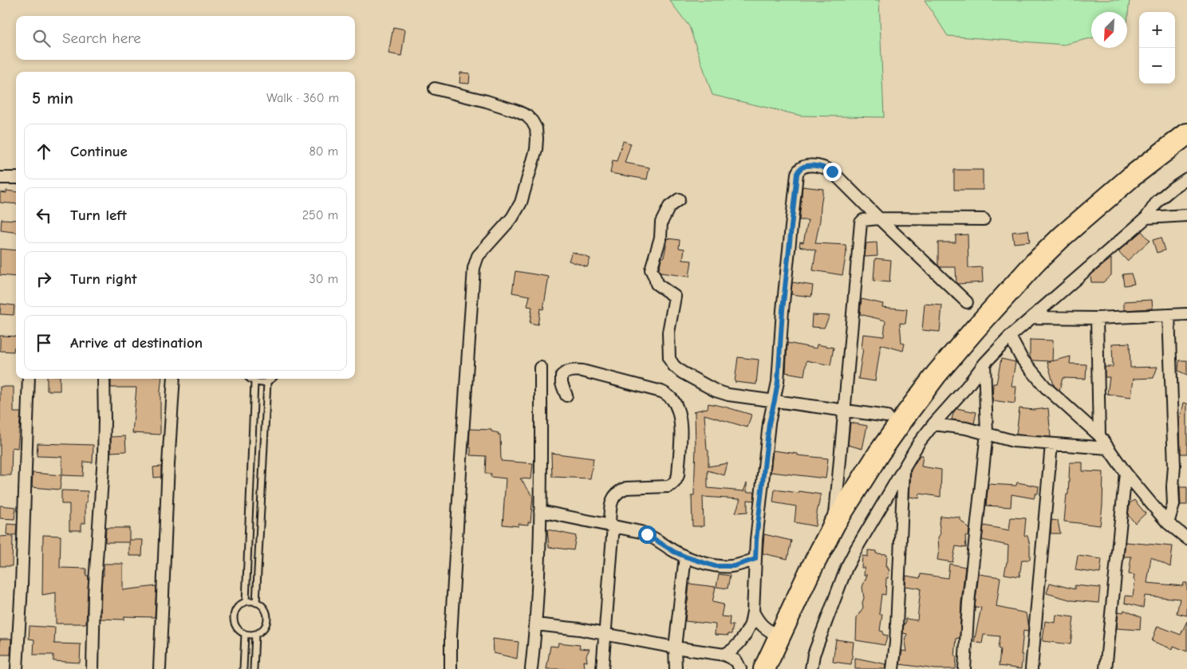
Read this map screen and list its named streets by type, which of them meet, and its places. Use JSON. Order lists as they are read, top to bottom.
{
  "north": "bottom left",
  "page": {
    "map_buttons": ["+", "−"],
    "search": "Search here",
    "heading": ["5 min", "Walk · 360 m"],
    "list": [
      ["Continue", "80 m"],
      ["Turn left", "250 m"],
      ["Turn right", "30 m"],
      "Arrive at destination"
    ]
  }
}
